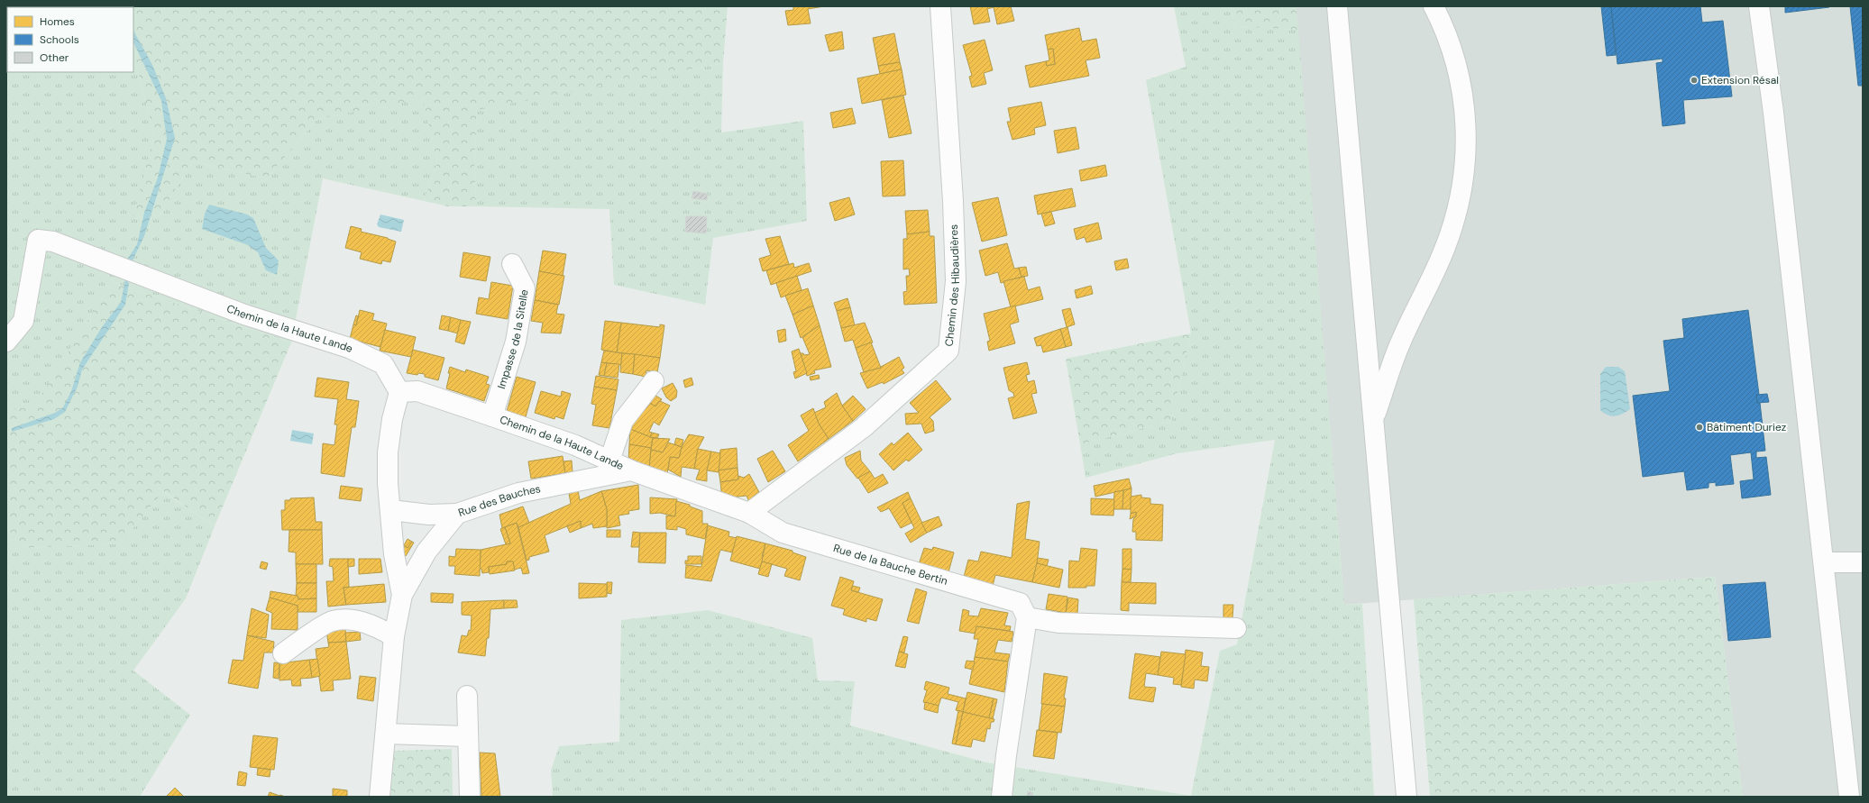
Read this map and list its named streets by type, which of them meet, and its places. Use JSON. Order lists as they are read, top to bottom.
{
  "streets": {
    "street": [
      "Chemin des Hibaudières",
      "Chemin de la Haute Lande",
      "Impasse de la Sitelle",
      "Rue des Bauches",
      "Rue de la Bauche Bertin"
    ]
  },
  "crossings": [
    ["Chemin des Hibaudières", "Rue de la Bauche Bertin"],
    ["Chemin de la Haute Lande", "Impasse de la Sitelle"],
    ["Chemin de la Haute Lande", "Rue des Bauches"]
  ],
  "places": ["Extension Résal", "Bâtiment Duriez"],
  "legend": ["Homes", "Schools", "Other"]
}
